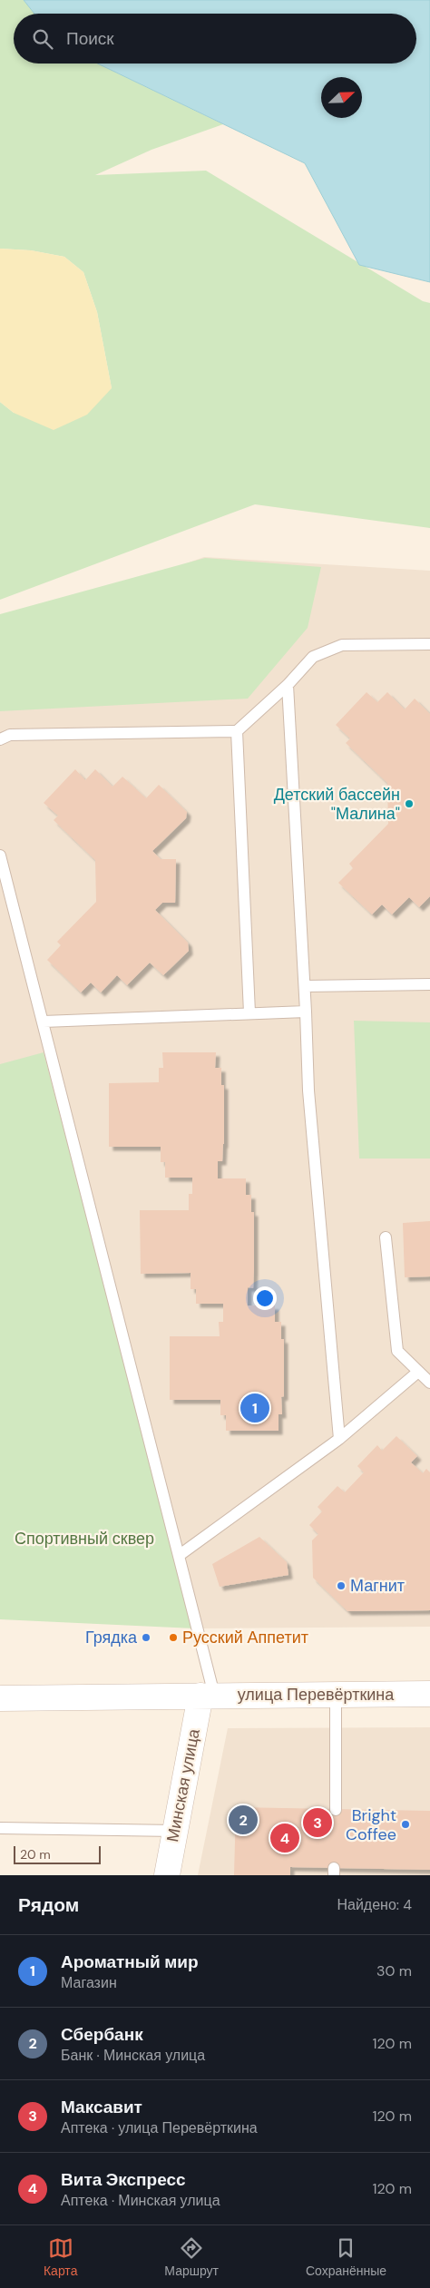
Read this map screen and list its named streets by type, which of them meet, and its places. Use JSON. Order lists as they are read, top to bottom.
{
  "streets": {
    "street": ["улица Перевёрткина", "Минская улица"]
  },
  "crossings": [
    ["улица Перевёрткина", "Минская улица"]
  ],
  "parks": ["Спортивный сквер"],
  "places": [
    "Детский бассейн \"Малина\"",
    "Магнит",
    "Грядка",
    "Русский Аппетит",
    "Bright Coffee"
  ],
  "scale_bar": "20 m",
  "north": "top right",
  "page": {
    "search": "Поиск",
    "pins": [
      "1",
      "2",
      "3",
      "4"
    ],
    "scale": "20 m",
    "heading": ["Рядом", "Найдено: 4"],
    "list": [
      {
        "mark": "1",
        "name": "Ароматный мир",
        "note": "Магазин",
        "value": "30 m"
      },
      {
        "mark": "2",
        "name": "Сбербанк",
        "note": "Банк · Минская улица",
        "value": "120 m"
      },
      {
        "mark": "3",
        "name": "Максавит",
        "note": "Аптека · улица Перевёрткина",
        "value": "120 m"
      },
      {
        "mark": "4",
        "name": "Вита Экспресс",
        "note": "Аптека · Минская улица",
        "value": "120 m"
      }
    ],
    "nav": ["Карта", "Маршрут", "Сохранённые"]
  }
}
